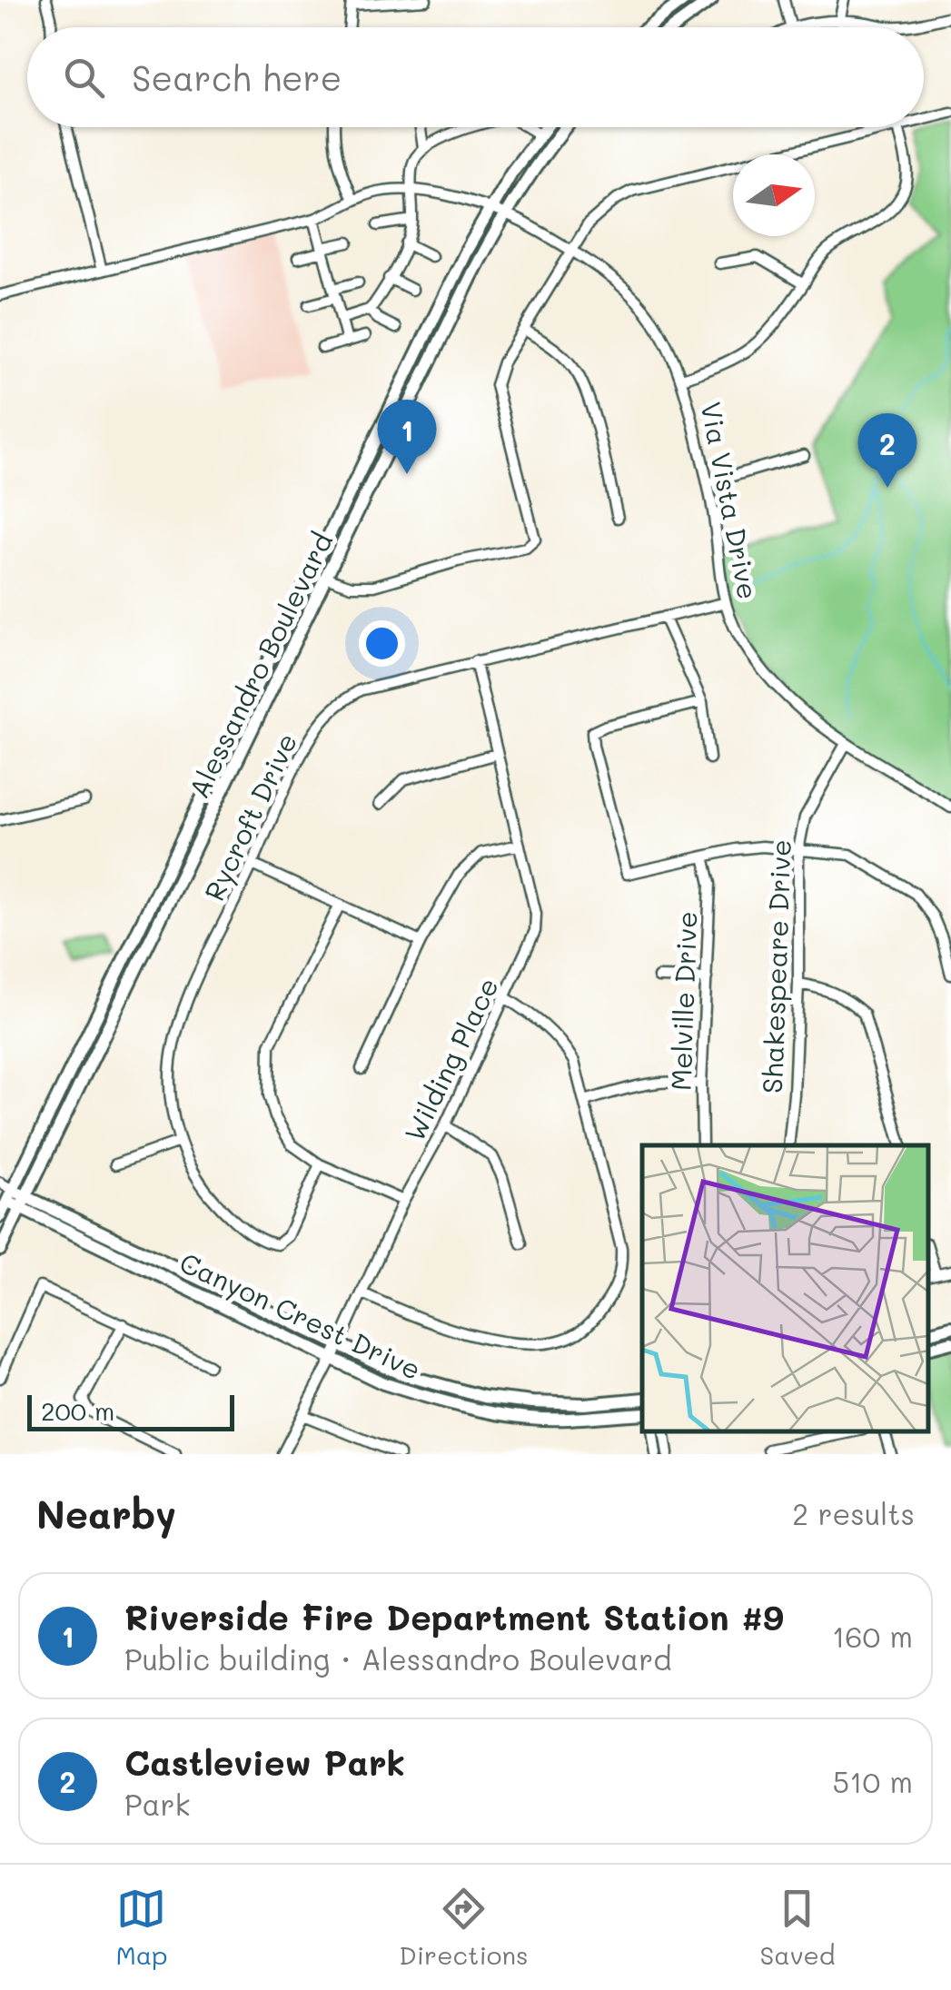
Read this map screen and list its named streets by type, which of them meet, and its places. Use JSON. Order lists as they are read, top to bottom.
{
  "streets": {
    "main road": ["Alessandro Boulevard", "Canyon Crest Drive"],
    "street": [
      "Via Vista Drive",
      "Rycroft Drive",
      "Shakespeare Drive",
      "Melville Drive",
      "Wilding Place"
    ]
  },
  "crossings": [
    ["Via Vista Drive", "Alessandro Boulevard"],
    ["Via Vista Drive", "Rycroft Drive"],
    ["Via Vista Drive", "Shakespeare Drive"],
    ["Alessandro Boulevard", "Canyon Crest Drive"],
    ["Rycroft Drive", "Wilding Place"],
    ["Wilding Place", "Canyon Crest Drive"]
  ],
  "scale_bar": "200 m",
  "north": "right",
  "page": {
    "search": "Search here",
    "pins": ["1", "2"],
    "scale": "200 m",
    "heading": ["Nearby", "2 results"],
    "list": [
      {
        "mark": "1",
        "name": "Riverside Fire Department Station #9",
        "note": "Public building · Alessandro Boulevard",
        "value": "160 m"
      },
      {
        "mark": "2",
        "name": "Castleview Park",
        "note": "Park",
        "value": "510 m"
      }
    ],
    "nav": ["Map", "Directions", "Saved"]
  }
}
